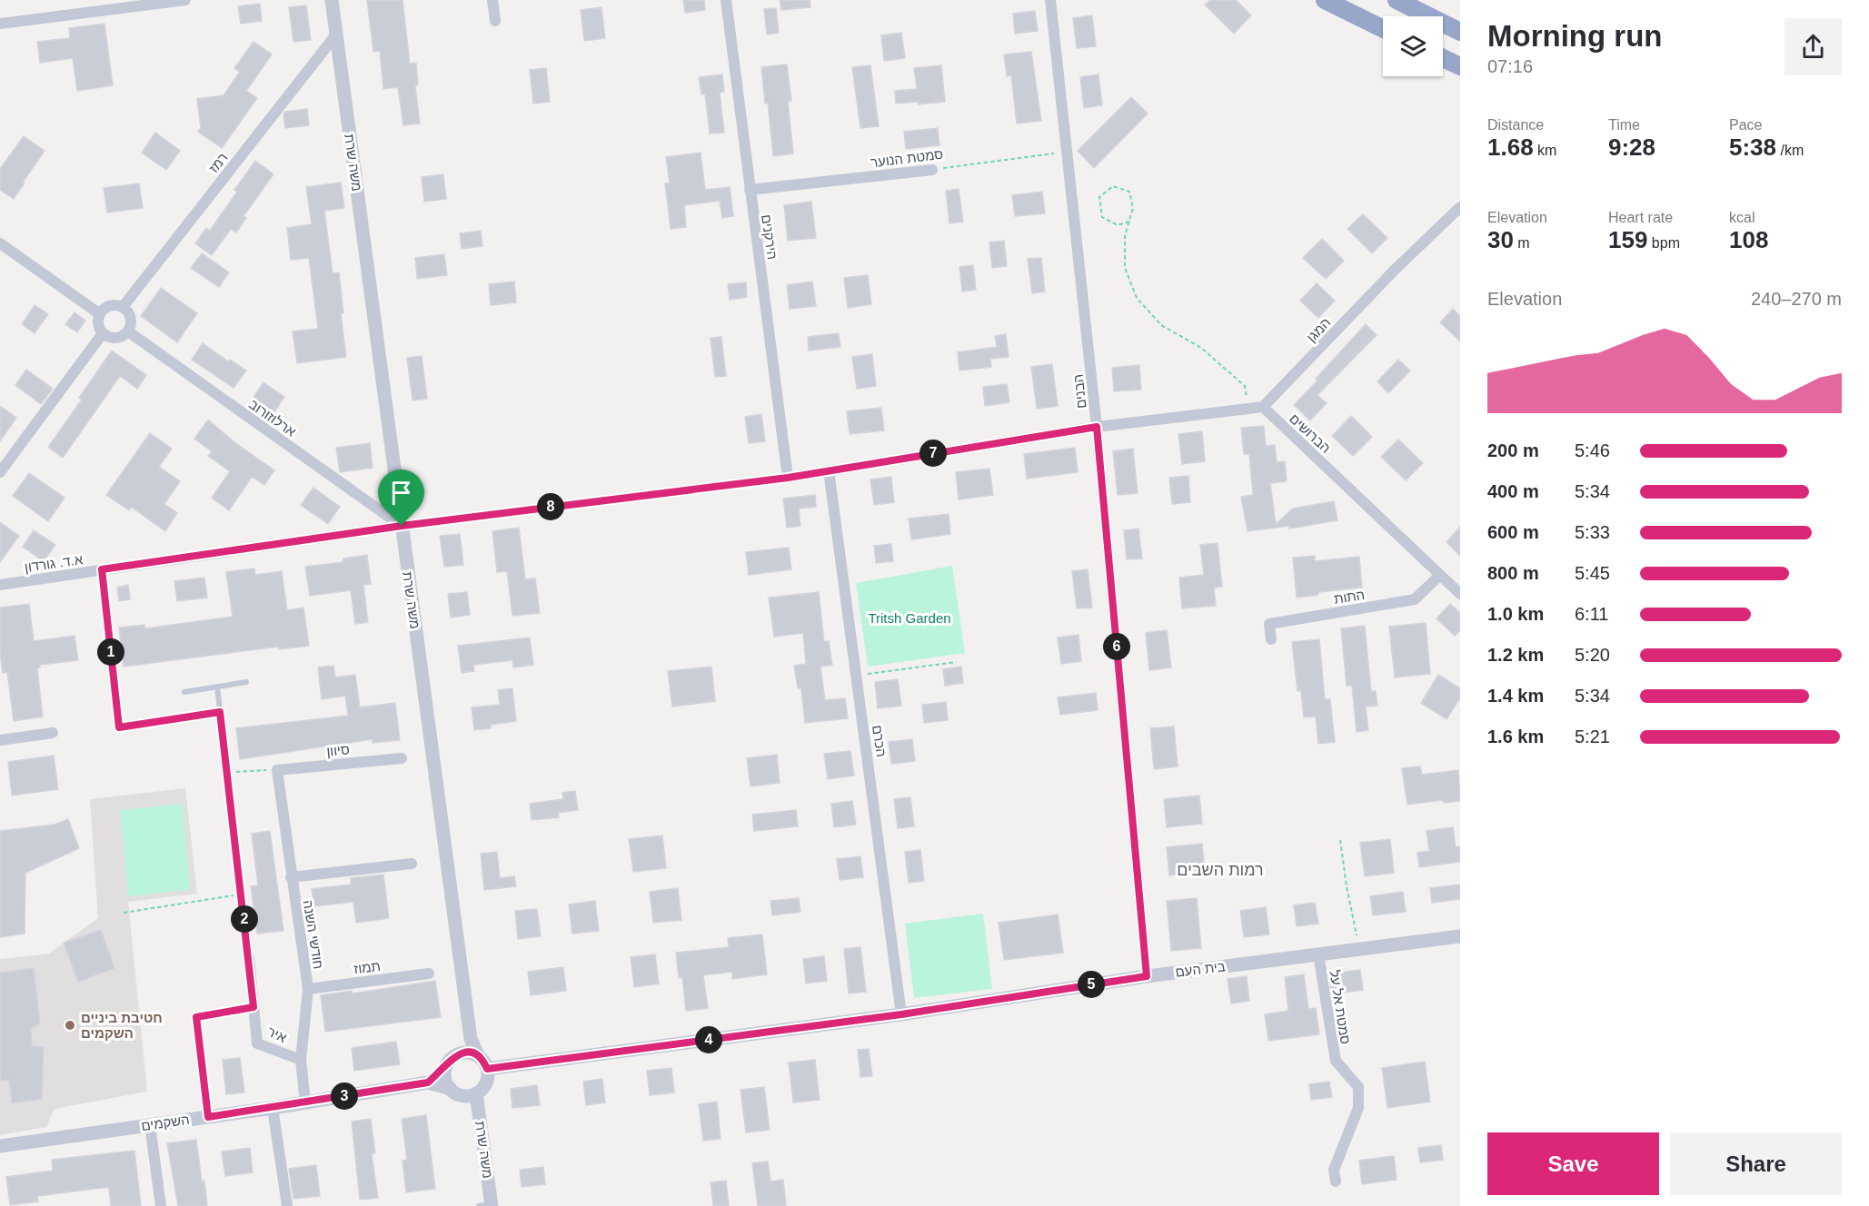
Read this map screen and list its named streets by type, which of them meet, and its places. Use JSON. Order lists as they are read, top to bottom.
{
  "streets": {
    "street": [
      "סמטת הנוער",
      "רמז",
      "משה שרת",
      "הירקנים",
      "המגן",
      "הבנים",
      "ארלוזורוב",
      "הברושים",
      "א.ד. גורדון",
      "התות",
      "הכרם",
      "סיוון",
      "חודשי השנה",
      "תמוז",
      "בית העם",
      "סמטת אל על",
      "איר",
      "השקמים"
    ]
  },
  "crossings": [
    ["סמטת הנוער", "הירקנים"],
    ["סמטת הנוער", "הבנים"],
    ["רמז", "משה שרת"],
    ["רמז", "ארלוזורוב"],
    ["משה שרת", "ארלוזורוב"],
    ["משה שרת", "א.ד. גורדון"],
    ["משה שרת", "בית העם"],
    ["משה שרת", "השקמים"],
    ["המגן", "הברושים"],
    ["הבנים", "בית העם"],
    ["ארלוזורוב", "א.ד. גורדון"],
    ["הברושים", "התות"],
    ["הכרם", "בית העם"],
    ["סיוון", "חודשי השנה"],
    ["חודשי השנה", "תמוז"],
    ["חודשי השנה", "איר"],
    ["חודשי השנה", "השקמים"],
    ["בית העם", "סמטת אל על"],
    ["בית העם", "השקמים"]
  ],
  "districts": ["רמות השבים"],
  "parks": ["Tritsh Garden"],
  "places": ["חטיבת ביניים השקמים"],
  "page": {
    "heading": ["Morning run", "07:16"],
    "stats": [
      ["Distance", "1.68 km"],
      ["Time", "9:28"],
      ["Pace", "5:38 /km"],
      ["Elevation", "30 m"],
      ["Heart rate", "159 bpm"],
      ["kcal", "108"]
    ],
    "chart": ["Elevation", "240–270 m"],
    "list": [
      {
        "name": "200 m",
        "note": "5:46"
      },
      {
        "name": "400 m",
        "note": "5:34"
      },
      {
        "name": "600 m",
        "note": "5:33"
      },
      {
        "name": "800 m",
        "note": "5:45"
      },
      {
        "name": "1.0 km",
        "note": "6:11"
      },
      {
        "name": "1.2 km",
        "note": "5:20"
      },
      {
        "name": "1.4 km",
        "note": "5:34"
      },
      {
        "name": "1.6 km",
        "note": "5:21"
      }
    ],
    "pins": [
      "7",
      "8",
      "6",
      "1",
      "2",
      "5",
      "4",
      "3"
    ],
    "buttons": ["Save", "Share"]
  }
}
